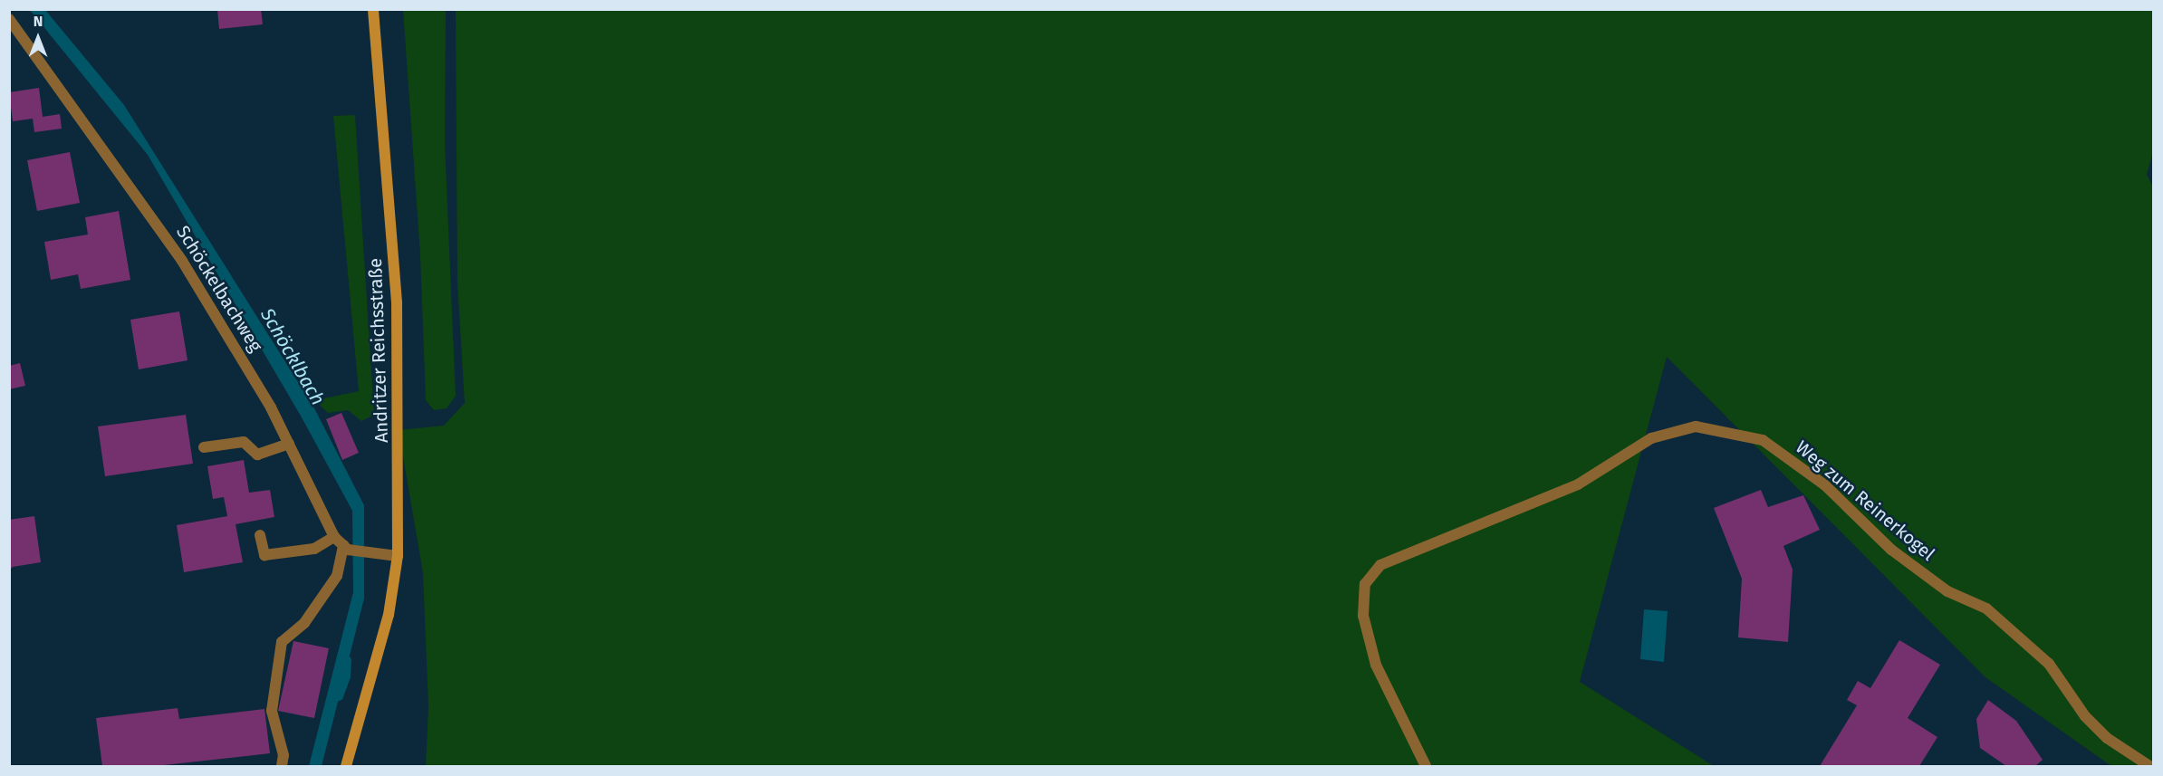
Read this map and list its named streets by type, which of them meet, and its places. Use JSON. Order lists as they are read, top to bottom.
{
  "streets": {
    "main road": ["Andritzer Reichsstraße"],
    "street": ["Schöckelbachweg", "Weg zum Reinerkogel"]
  },
  "water": ["Schöcklbach"],
  "north": "top"
}
